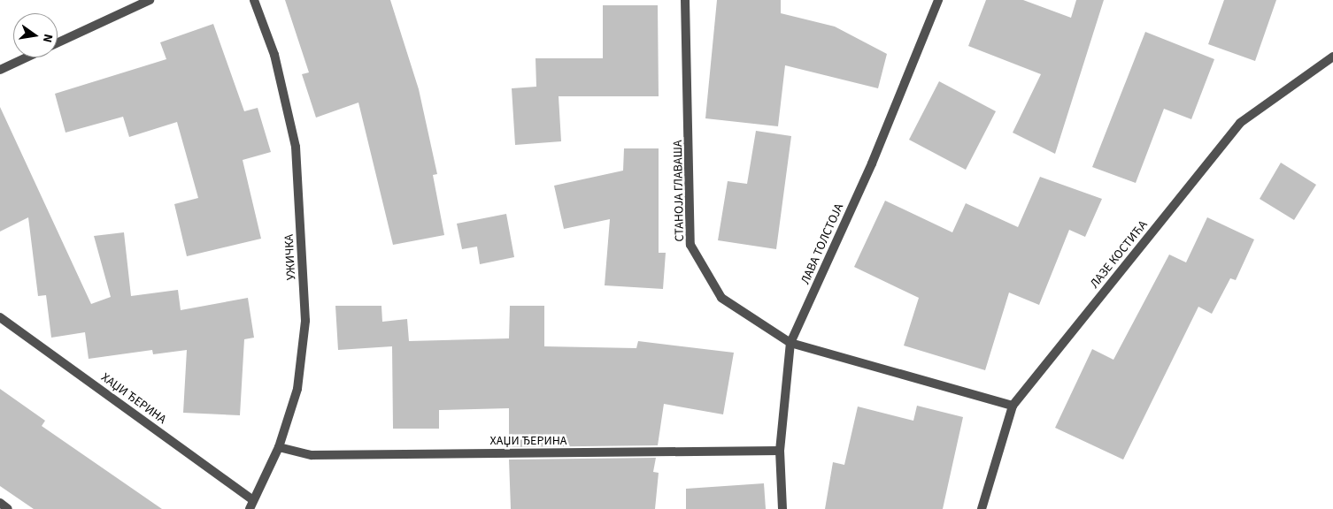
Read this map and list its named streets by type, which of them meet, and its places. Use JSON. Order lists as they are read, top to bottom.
{
  "streets": {
    "street": [
      "СТАНОЈА ГЛАВАША",
      "ЛАВА ТОЛСТОЈА",
      "ЛАЗЕ КОСТИЋА",
      "УЖИЧКА",
      "ХАЏИ ЂЕРИНА"
    ]
  },
  "crossings": [
    ["СТАНОЈА ГЛАВАША", "ЛАВА ТОЛСТОЈА"],
    ["СТАНОЈА ГЛАВАША", "ЛАЗЕ КОСТИЋА"],
    ["ЛАВА ТОЛСТОЈА", "ХАЏИ ЂЕРИНА"],
    ["УЖИЧКА", "ХАЏИ ЂЕРИНА"]
  ],
  "north": "right"
}
